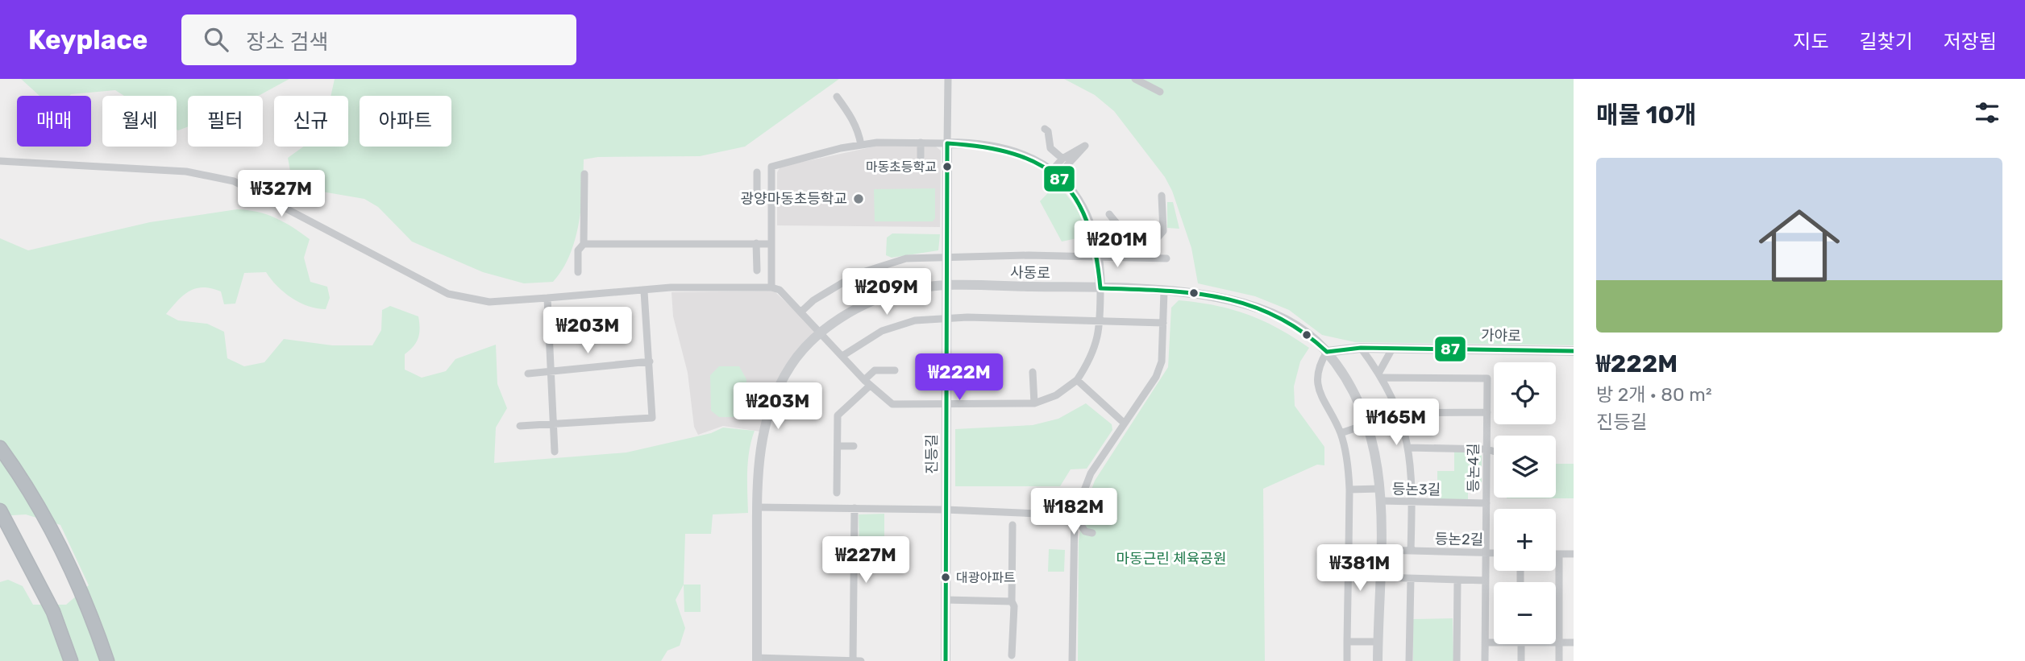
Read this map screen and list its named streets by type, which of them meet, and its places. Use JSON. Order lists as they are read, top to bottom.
{
  "streets": {
    "street": [
      "사동로",
      "가야로",
      "진등길",
      "등논4길",
      "등논3길",
      "등논2길"
    ]
  },
  "crossings": [
    ["사동로", "가야로"],
    ["사동로", "진등길"],
    ["사동로", "등논3길"],
    ["사동로", "등논2길"],
    ["등논4길", "등논3길"],
    ["등논4길", "등논2길"]
  ],
  "parks": ["마동근린 체육공원"],
  "places": ["마동초등학교", "광양마동초등학교", "대광아파트"],
  "lines": ["transit line 87"],
  "page": {
    "header": "Keyplace",
    "search": "장소 검색",
    "nav": ["지도", "길찾기", "저장됨"],
    "heading": "매물 10개",
    "chip": [
      "매매",
      "월세",
      "필터",
      "신규",
      "아파트"
    ],
    "list": [
      {
        "name": "₩222M",
        "note": "방 2개 · 80 m² · 진등길"
      }
    ],
    "price": [
      "₩327M",
      "₩201M",
      "₩209M",
      "₩203M",
      "₩222M",
      "₩203M",
      "₩165M",
      "₩182M",
      "₩227M",
      "₩381M"
    ],
    "map_buttons": ["+", "−"]
  }
}
